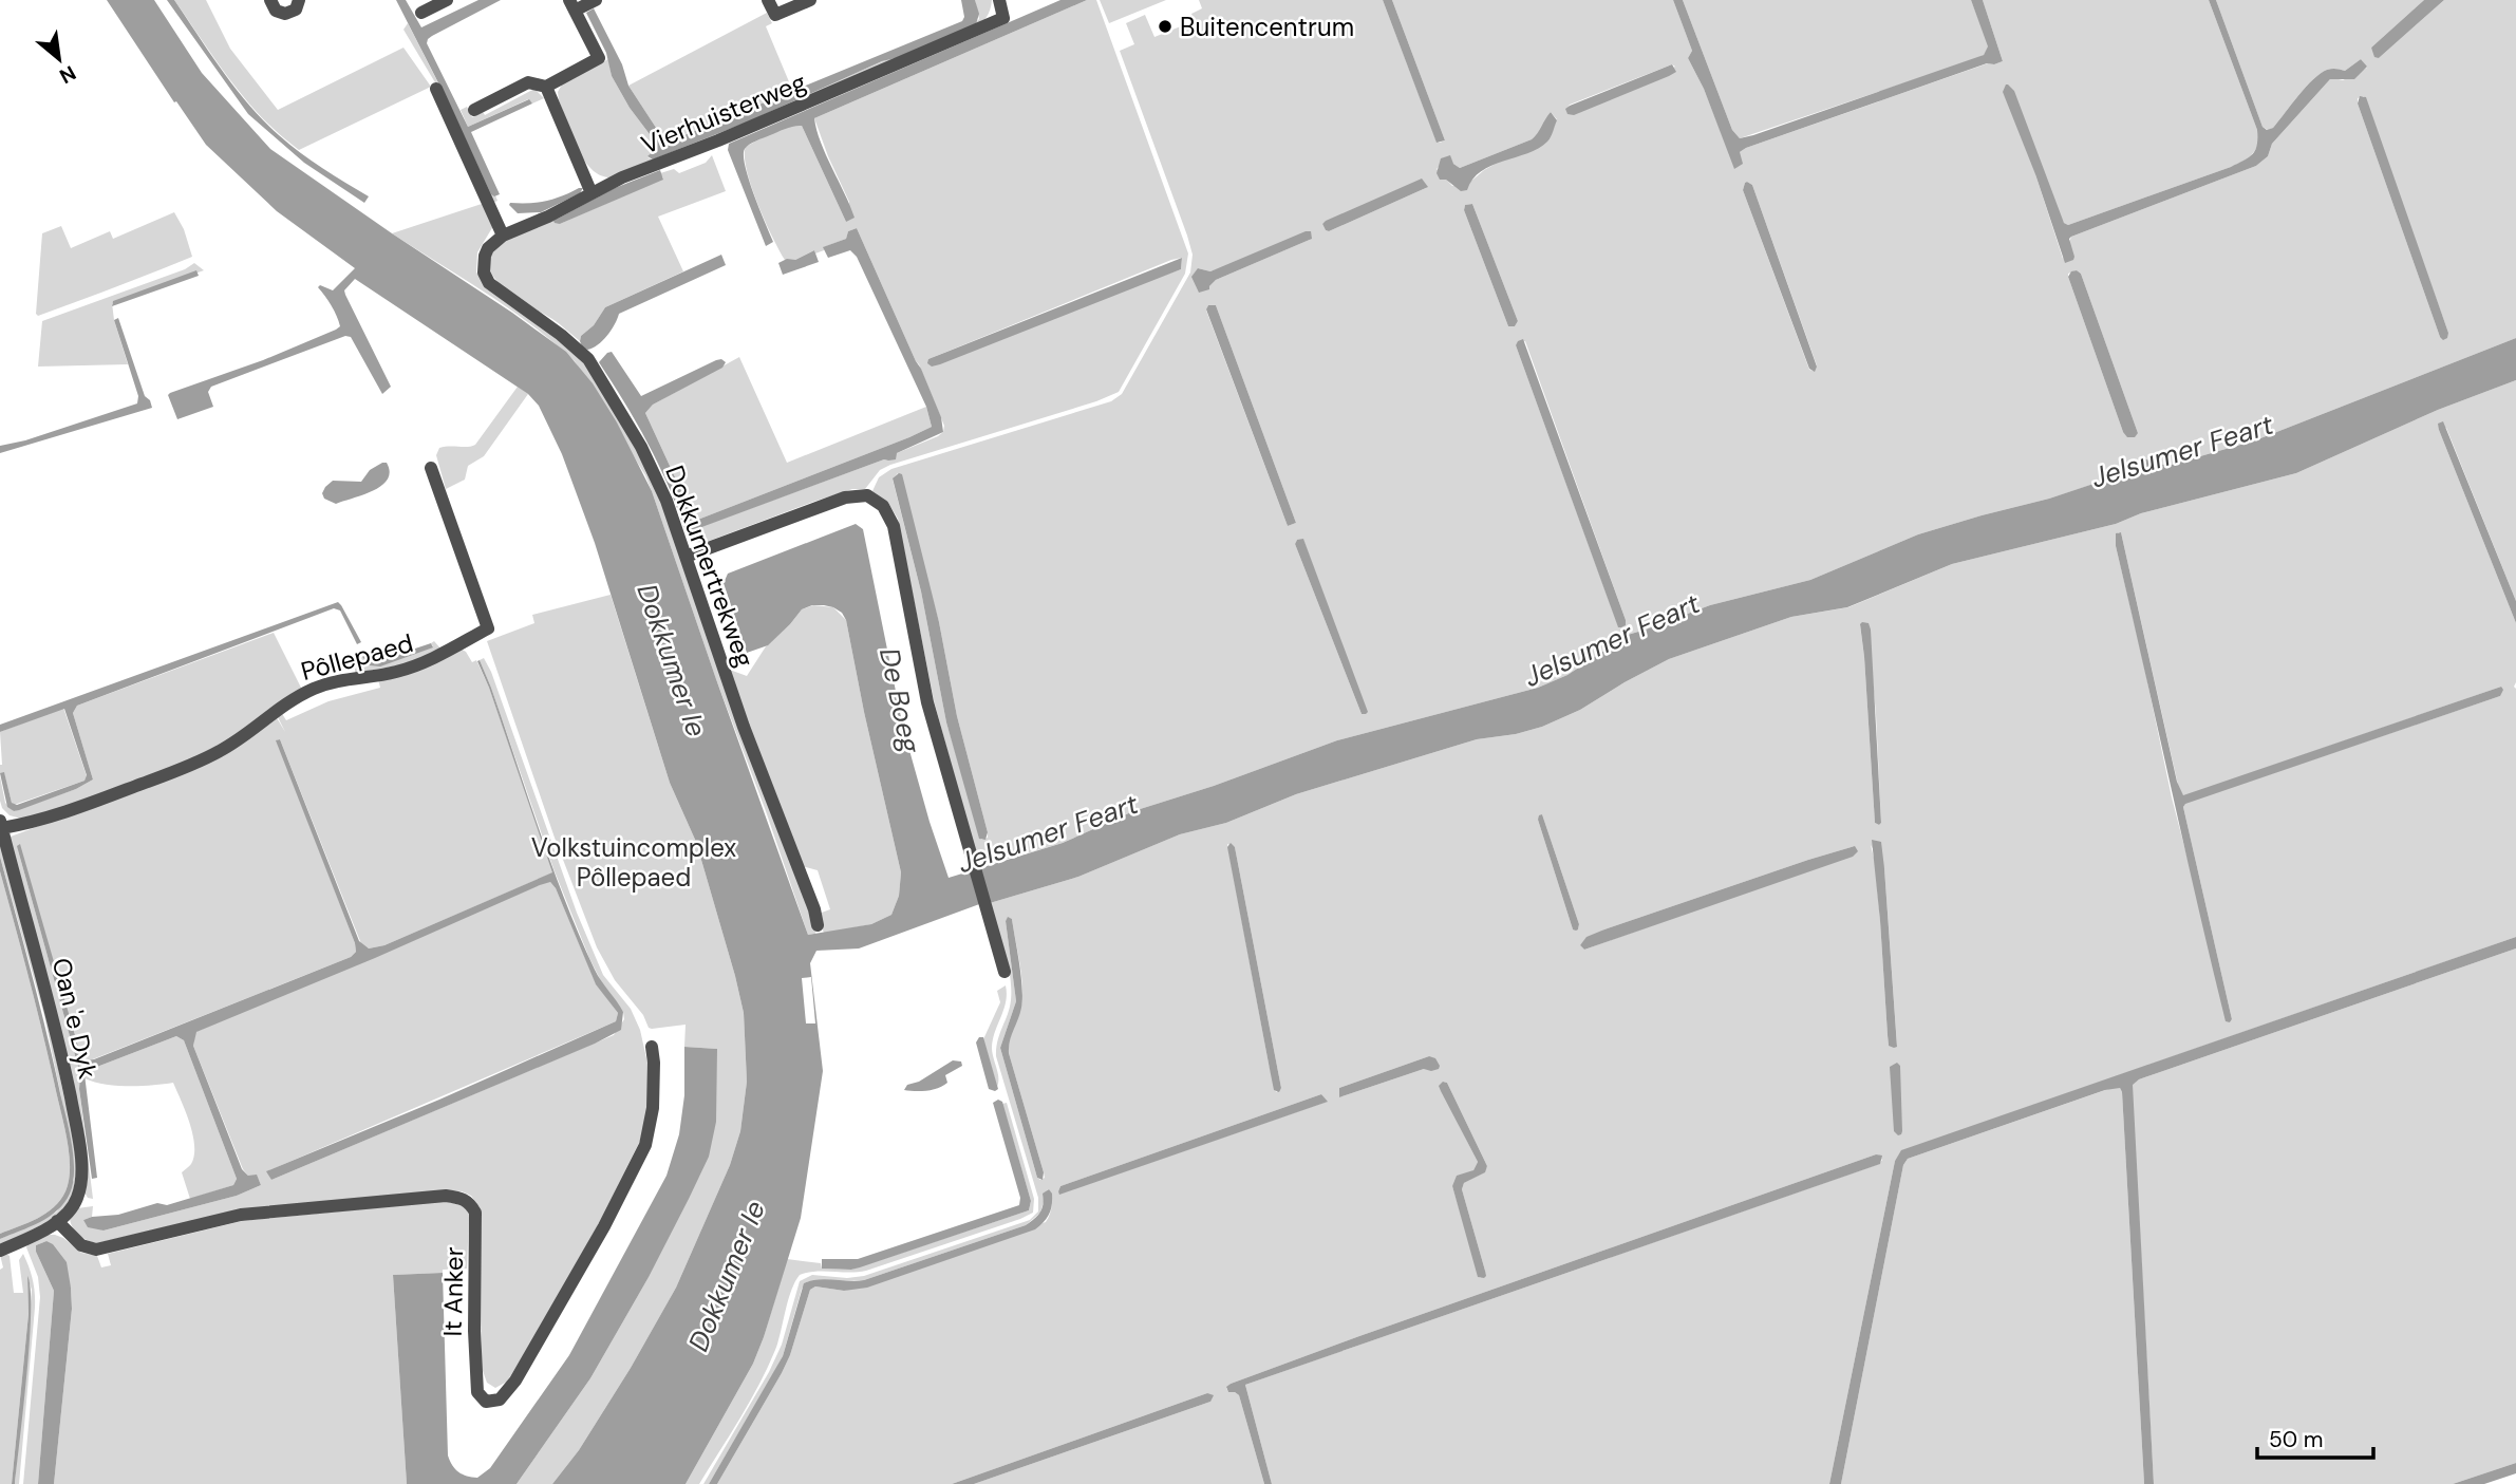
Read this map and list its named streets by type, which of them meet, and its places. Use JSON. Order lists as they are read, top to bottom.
{
  "streets": {
    "street": [
      "Vierhuisterweg",
      "Dokkumertrekweg",
      "Pôllepaed",
      "Oan 'e Dyk",
      "It Anker"
    ]
  },
  "crossings": [
    ["Vierhuisterweg", "Dokkumertrekweg"],
    ["Pôllepaed", "Oan 'e Dyk"],
    ["Oan 'e Dyk", "It Anker"]
  ],
  "water": ["Jelsumer Feart", "Dokkumer Ie", "De Boeg"],
  "parks": ["Volkstuincomplex Pôllepaed"],
  "places": ["Buitencentrum"],
  "scale_bar": "50 m",
  "north": "bottom right"
}
